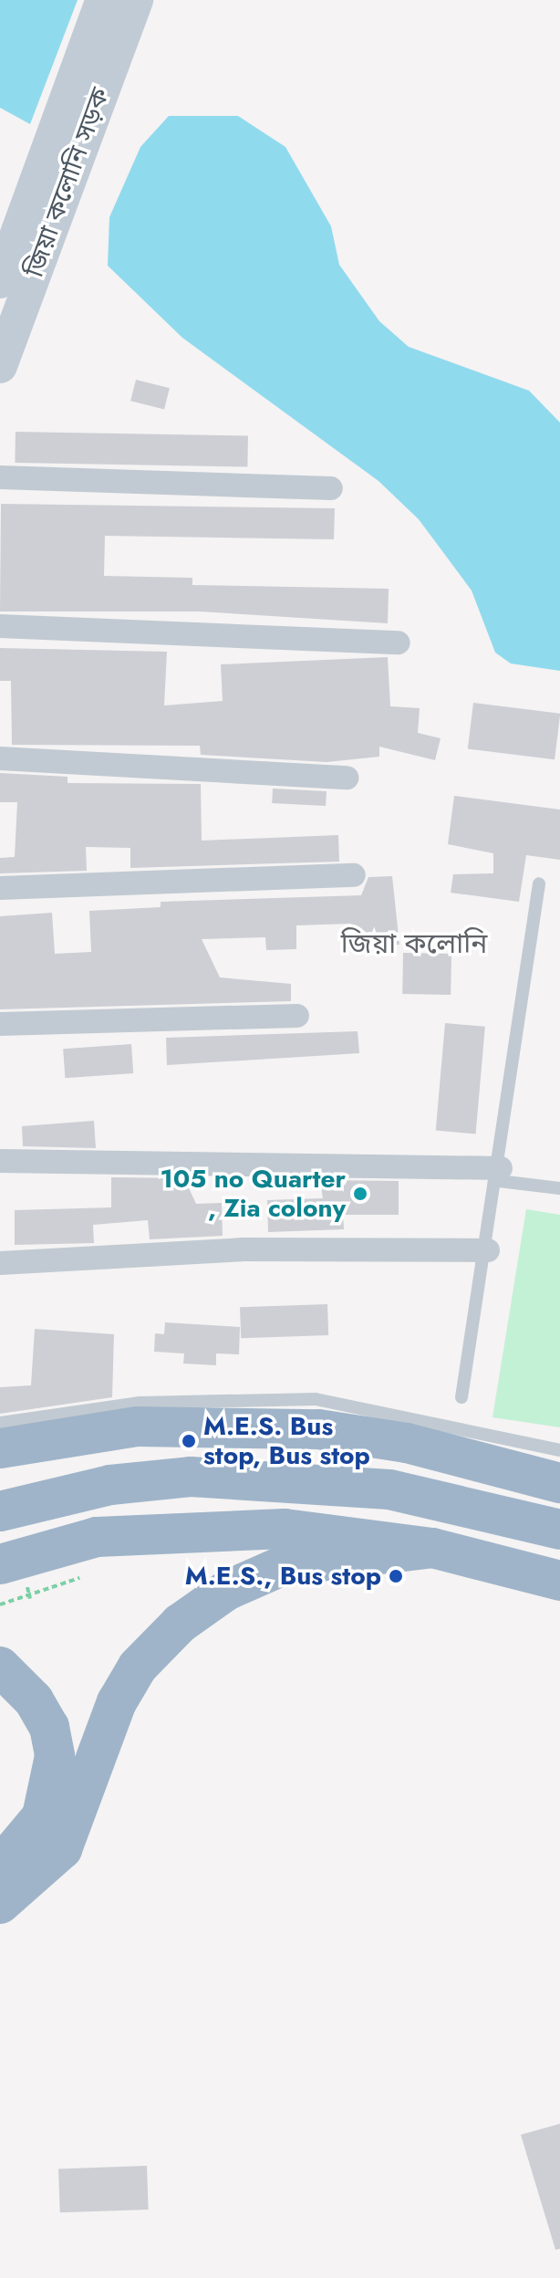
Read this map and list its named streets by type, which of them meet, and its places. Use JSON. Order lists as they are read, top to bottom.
{
  "streets": {
    "main road": ["জিয়া কলোনি সড়ক"]
  },
  "districts": ["জিয়া কলোনি"],
  "places": ["105 no Quarter , Zia colony", "M.E.S. Bus stop, Bus stop", "M.E.S., Bus stop"]
}
